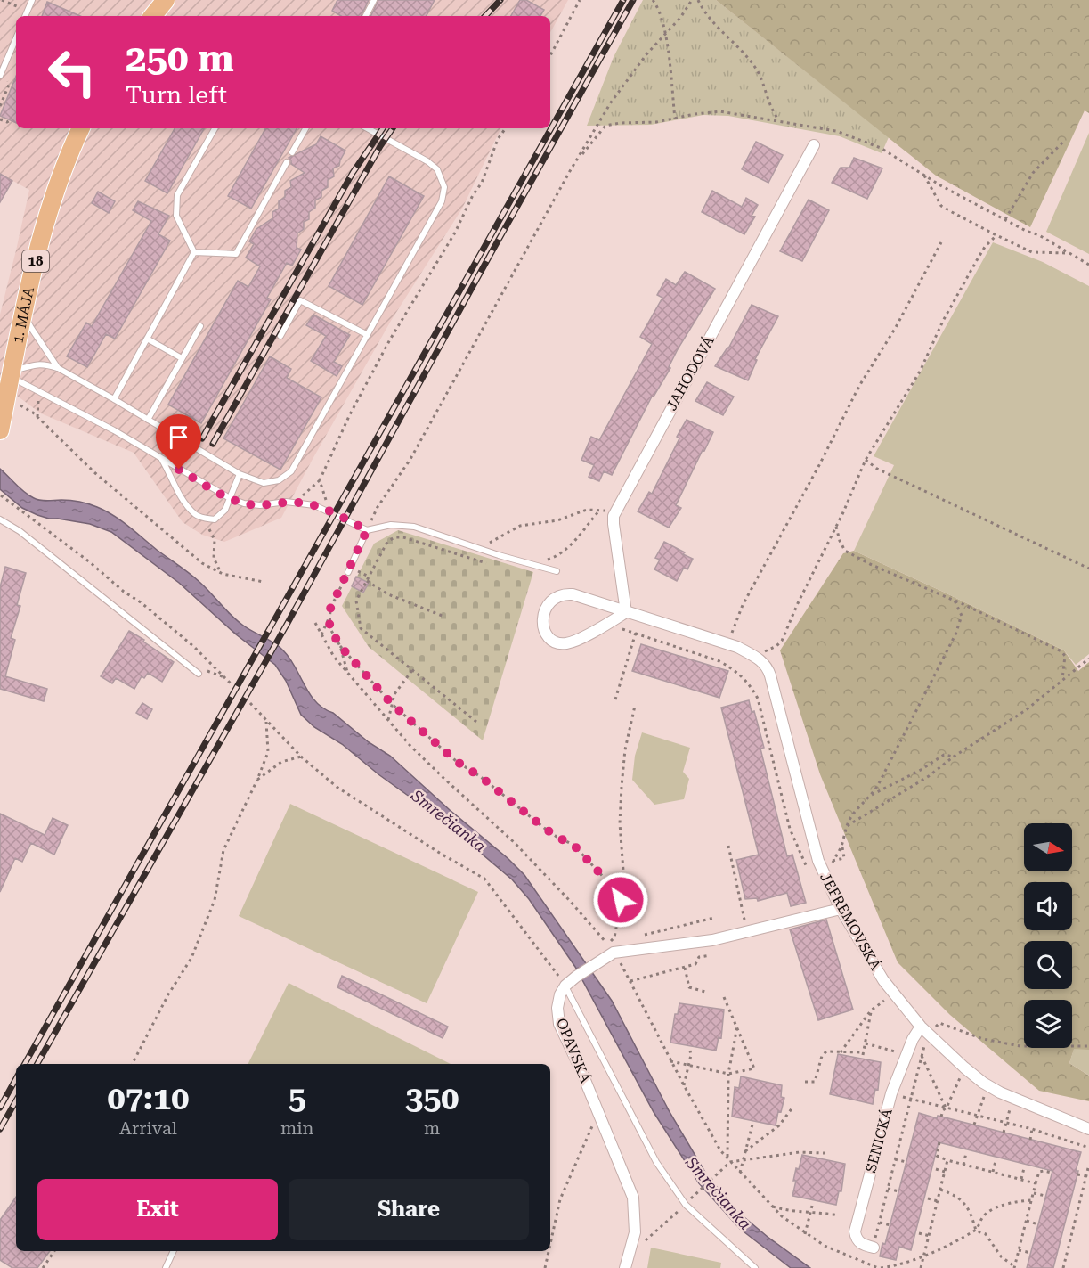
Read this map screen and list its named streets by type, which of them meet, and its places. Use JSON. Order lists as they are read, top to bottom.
{
  "streets": {
    "main road": ["18", "1. MÁJA"],
    "street": [
      "JAHODOVÁ",
      "JEFREMOVSKÁ",
      "OPAVSKÁ",
      "SENICKÁ"
    ]
  },
  "crossings": [
    ["JEFREMOVSKÁ", "SENICKÁ"]
  ],
  "water": ["Smrečianka"],
  "north": "right",
  "page": {
    "turn": ["250 m", "Turn left"],
    "eta": [
      "07:10",
      "Arrival",
      "5",
      "min",
      "350",
      "m"
    ],
    "buttons": ["Exit", "Share"]
  }
}
